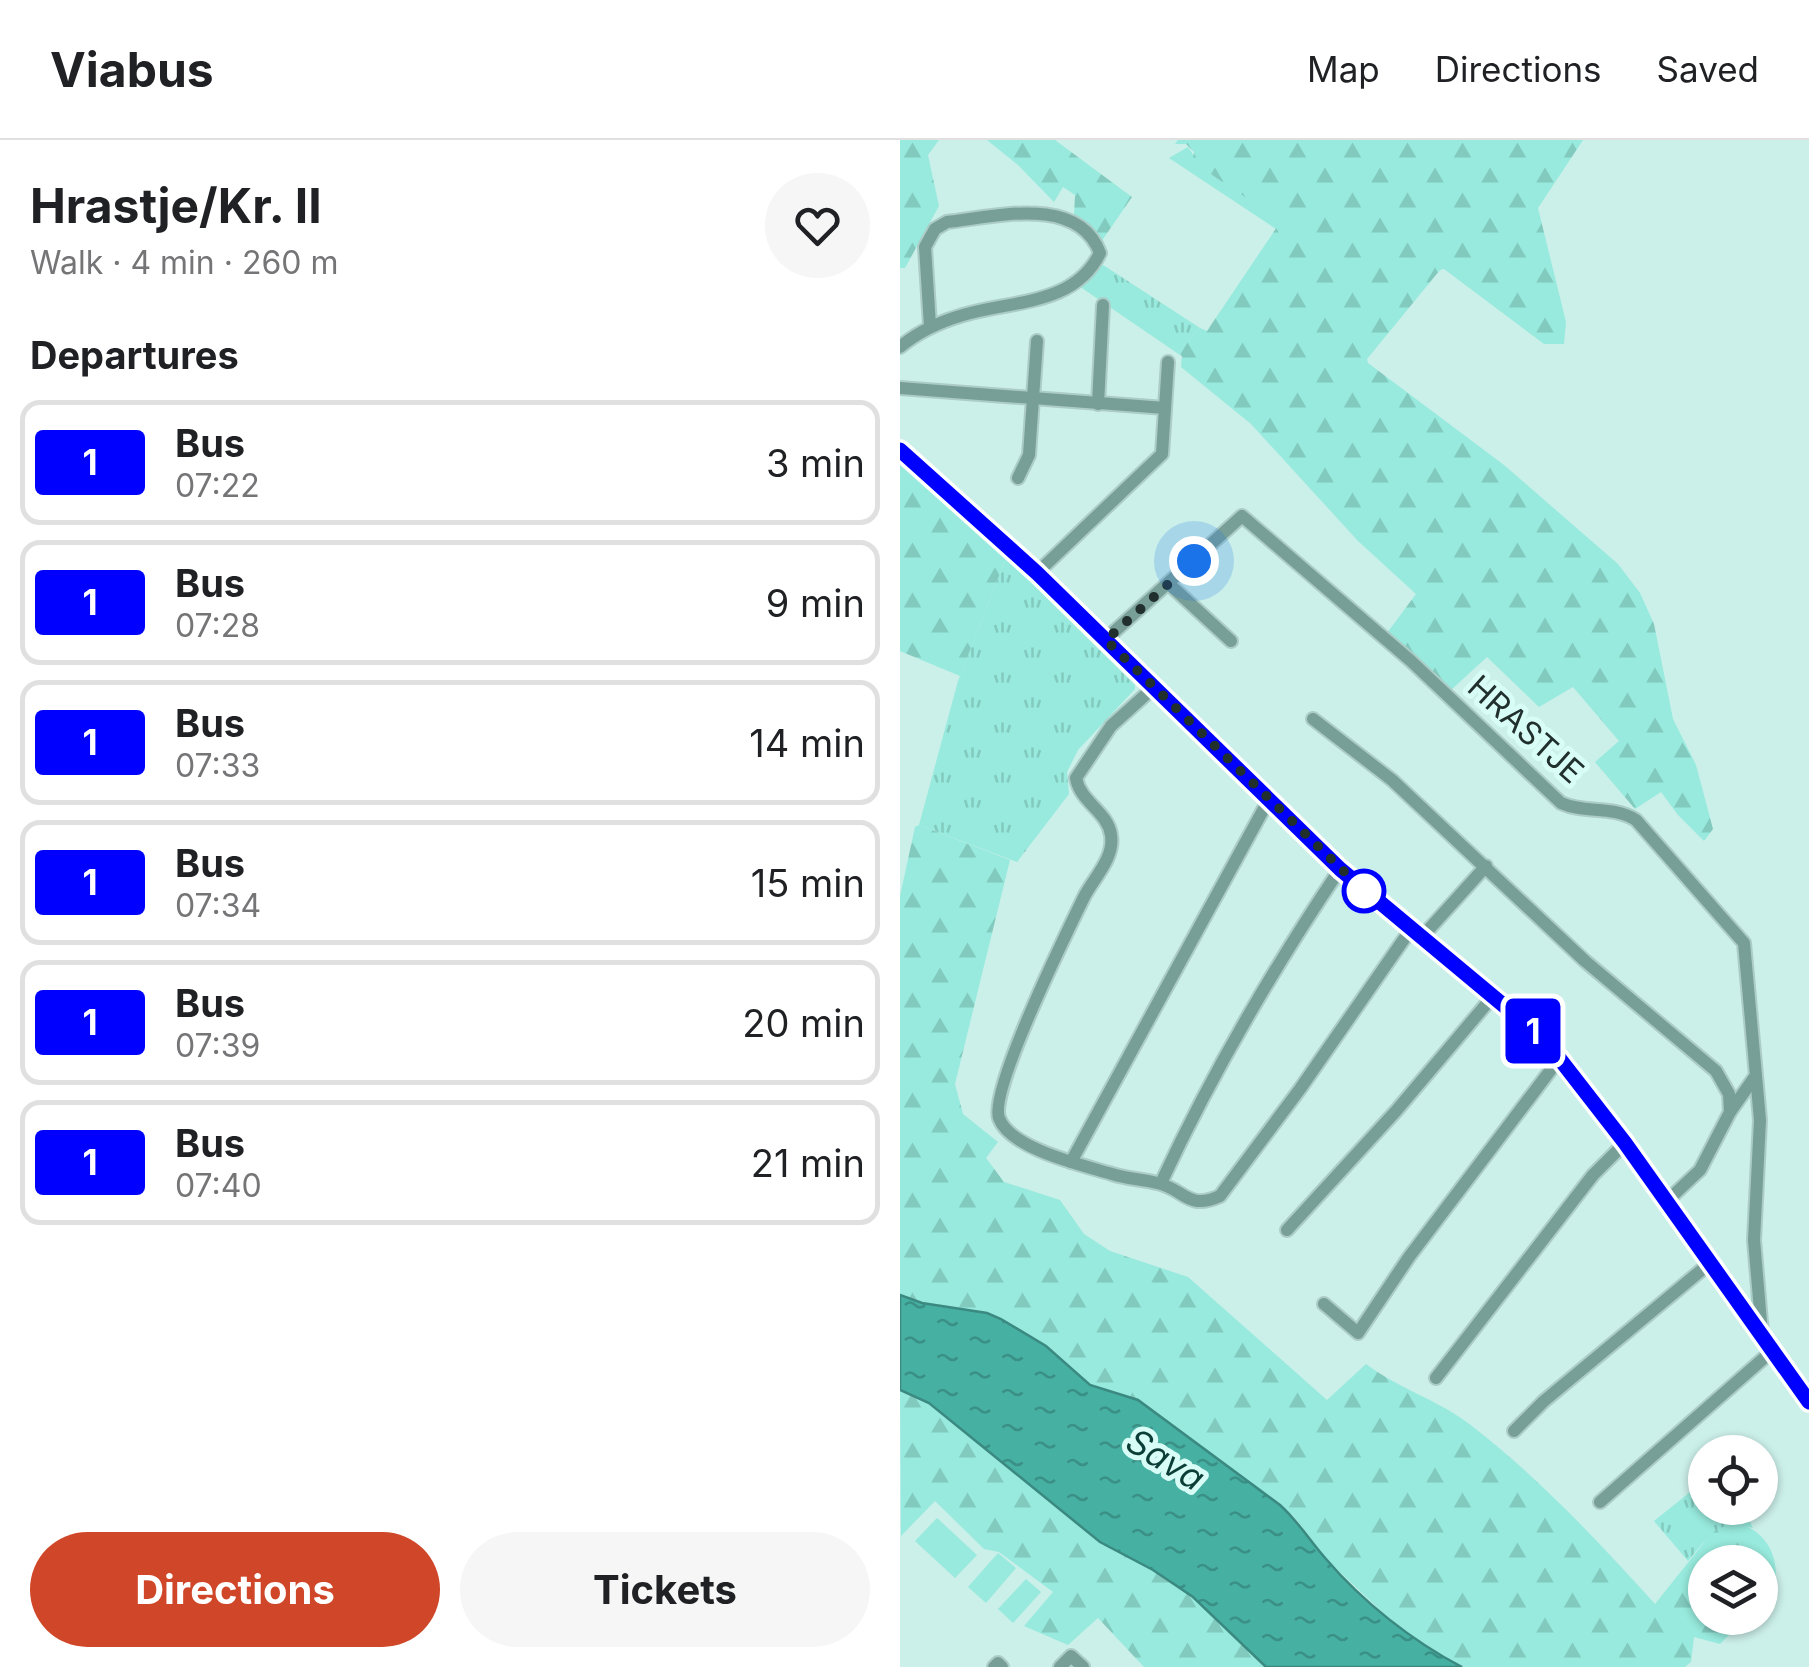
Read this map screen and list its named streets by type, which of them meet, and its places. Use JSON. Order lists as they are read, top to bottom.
{
  "streets": {
    "street": ["HRASTJE"]
  },
  "water": ["Sava"],
  "lines": ["bus line 1"],
  "page": {
    "header": "Viabus",
    "nav": ["Map", "Directions", "Saved"],
    "heading": [
      ["Hrastje/Kr. II", "Walk · 4 min · 260 m"],
      "Departures"
    ],
    "on_map": "1",
    "list": [
      {
        "mark": "1",
        "name": "Bus",
        "note": "07:22",
        "value": "3 min"
      },
      {
        "mark": "1",
        "name": "Bus",
        "note": "07:28",
        "value": "9 min"
      },
      {
        "mark": "1",
        "name": "Bus",
        "note": "07:33",
        "value": "14 min"
      },
      {
        "mark": "1",
        "name": "Bus",
        "note": "07:34",
        "value": "15 min"
      },
      {
        "mark": "1",
        "name": "Bus",
        "note": "07:39",
        "value": "20 min"
      },
      {
        "mark": "1",
        "name": "Bus",
        "note": "07:40",
        "value": "21 min"
      }
    ],
    "buttons": ["Directions", "Tickets"]
  }
}
